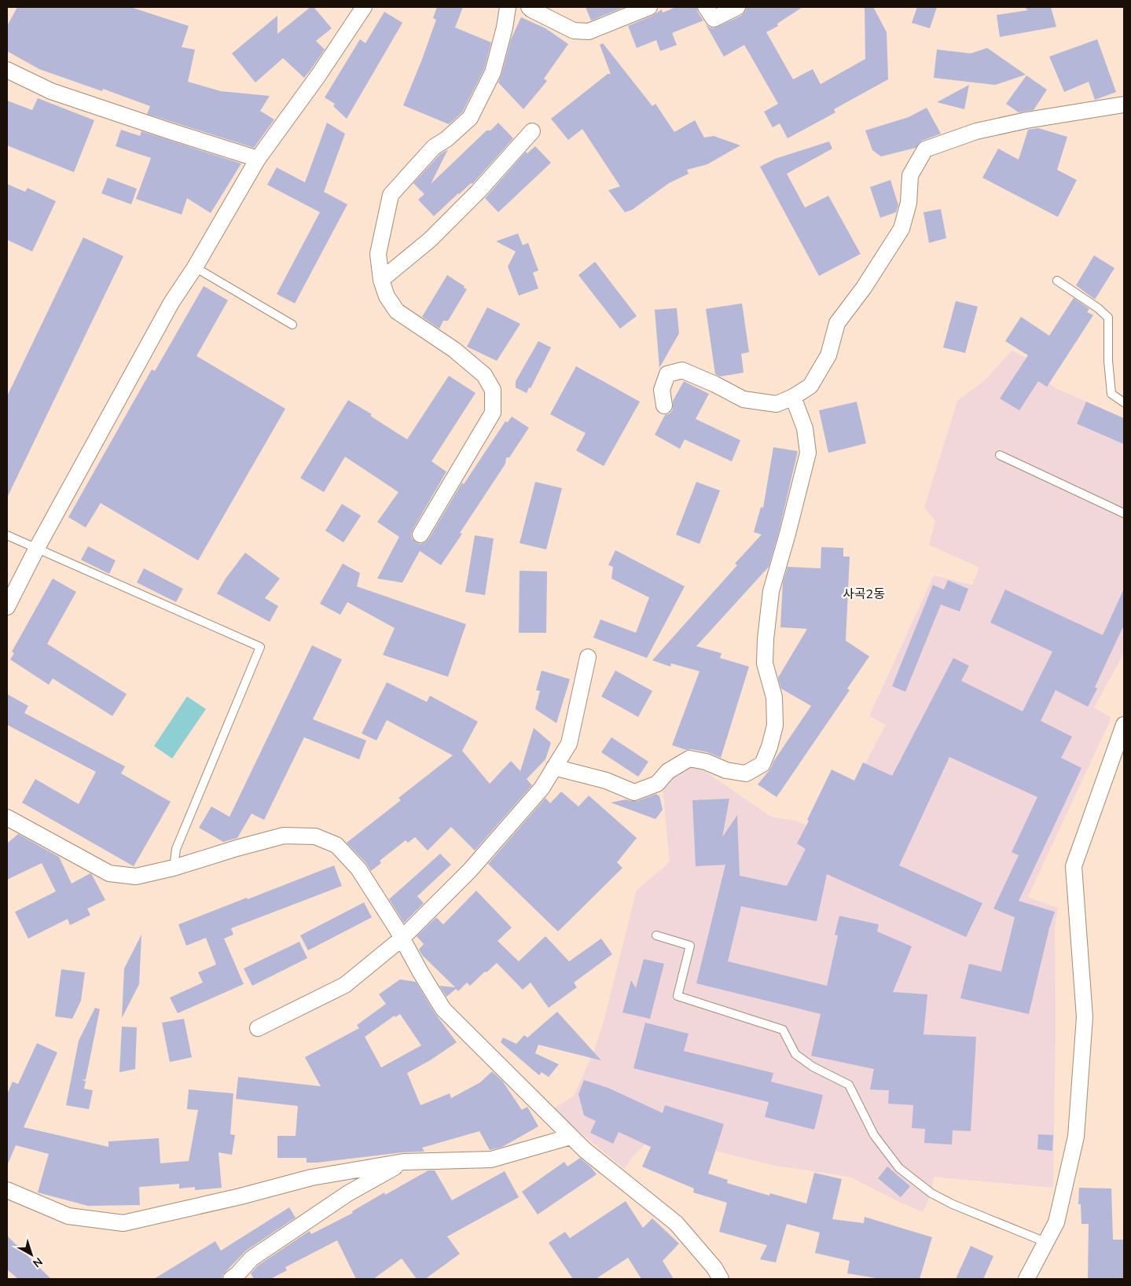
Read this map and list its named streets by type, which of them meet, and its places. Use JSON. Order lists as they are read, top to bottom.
{
  "districts": ["사곡2동"],
  "north": "bottom right"
}
